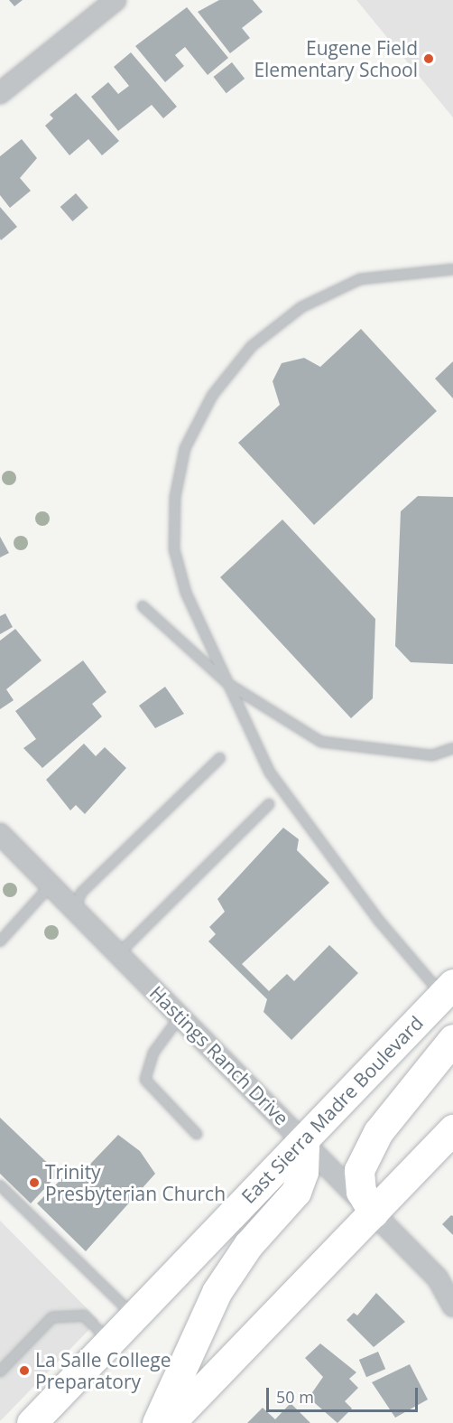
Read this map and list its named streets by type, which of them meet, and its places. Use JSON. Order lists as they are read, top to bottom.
{
  "streets": {
    "main road": ["East Sierra Madre Boulevard"],
    "street": ["Hastings Ranch Drive"]
  },
  "crossings": [
    ["Hastings Ranch Drive", "East Sierra Madre Boulevard"]
  ],
  "places": ["Eugene Field Elementary School", "Trinity Presbyterian Church", "La Salle College Preparatory"],
  "scale_bar": "50 m"
}
